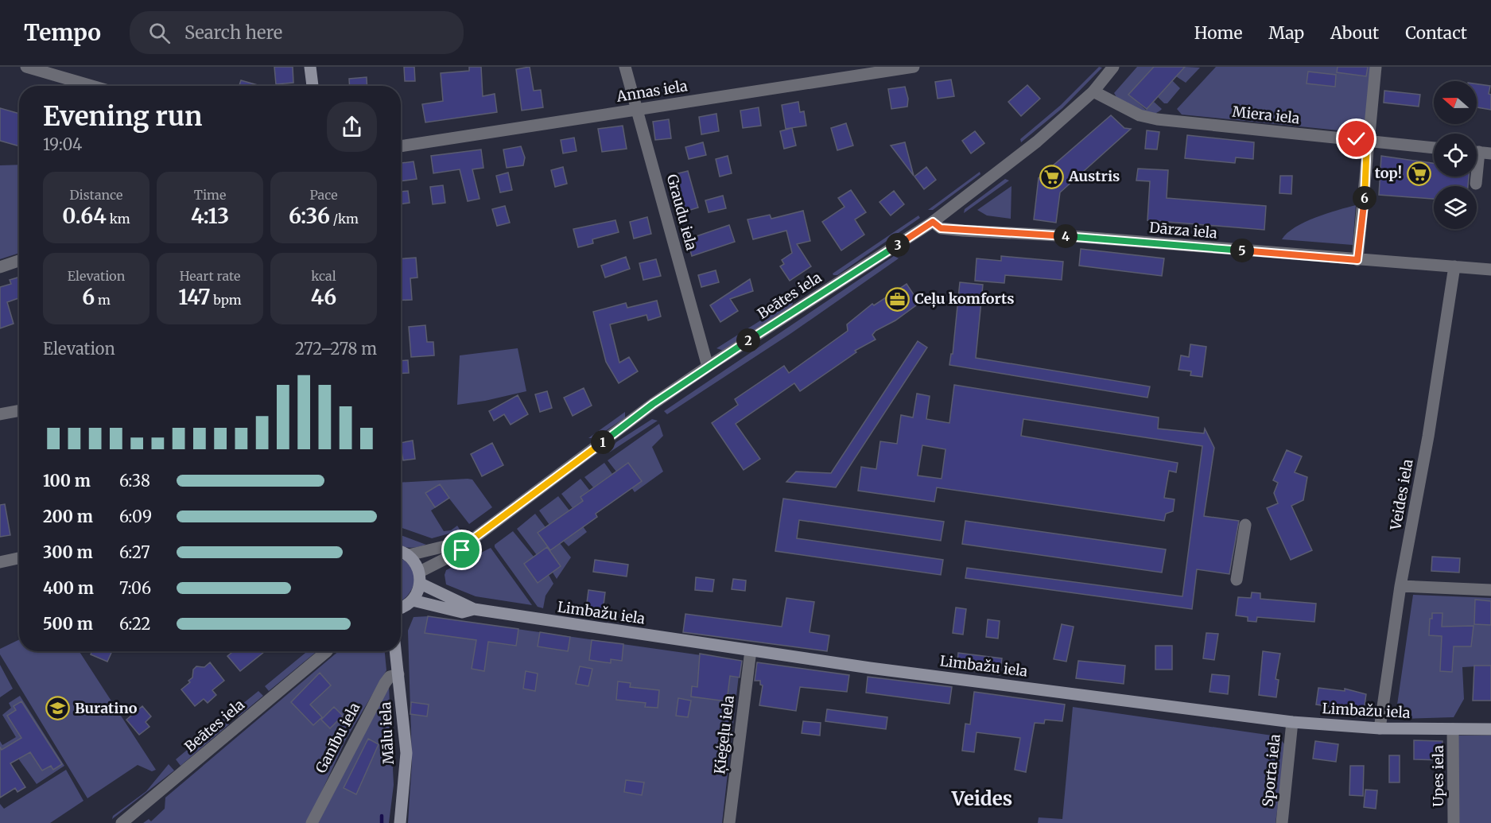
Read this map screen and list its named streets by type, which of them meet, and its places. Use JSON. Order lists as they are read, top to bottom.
{
  "streets": {
    "main road": ["Limbažu iela", "Mālu iela"],
    "street": [
      "Annas iela",
      "Miera iela",
      "Graudu iela",
      "Dārza iela",
      "Beātes iela",
      "Veides iela",
      "Ķieģeļu iela",
      "Ganību iela",
      "Sporta iela",
      "Upes iela"
    ]
  },
  "crossings": [
    ["Annas iela", "Graudu iela"],
    ["Miera iela", "Beātes iela"],
    ["Graudu iela", "Beātes iela"],
    ["Dārza iela", "Beātes iela"],
    ["Dārza iela", "Veides iela"],
    ["Beātes iela", "Limbažu iela"],
    ["Veides iela", "Limbažu iela"],
    ["Limbažu iela", "Ķieģeļu iela"],
    ["Limbažu iela", "Sporta iela"],
    ["Limbažu iela", "Upes iela"],
    ["Mālu iela", "Ganību iela"]
  ],
  "districts": ["Veides"],
  "places": {
    "supermarket": ["top!", "Austris"],
    "office": ["Ceļu komforts"],
    "school or university": ["Buratino"]
  },
  "north": "left",
  "page": {
    "header": "Tempo",
    "search": "Search here",
    "nav": [
      "Home",
      "Map",
      "About",
      "Contact"
    ],
    "heading": ["Evening run", "19:04"],
    "stats": [
      ["Distance", "0.64 km"],
      ["Time", "4:13"],
      ["Pace", "6:36 /km"],
      ["Elevation", "6 m"],
      ["Heart rate", "147 bpm"],
      ["kcal", "46"]
    ],
    "pins": [
      "6",
      "4",
      "3",
      "5",
      "2",
      "1"
    ],
    "chart": ["Elevation", "272–278 m"],
    "list": [
      {
        "name": "100 m",
        "note": "6:38"
      },
      {
        "name": "200 m",
        "note": "6:09"
      },
      {
        "name": "300 m",
        "note": "6:27"
      },
      {
        "name": "400 m",
        "note": "7:06"
      },
      {
        "name": "500 m",
        "note": "6:22"
      }
    ]
  }
}
